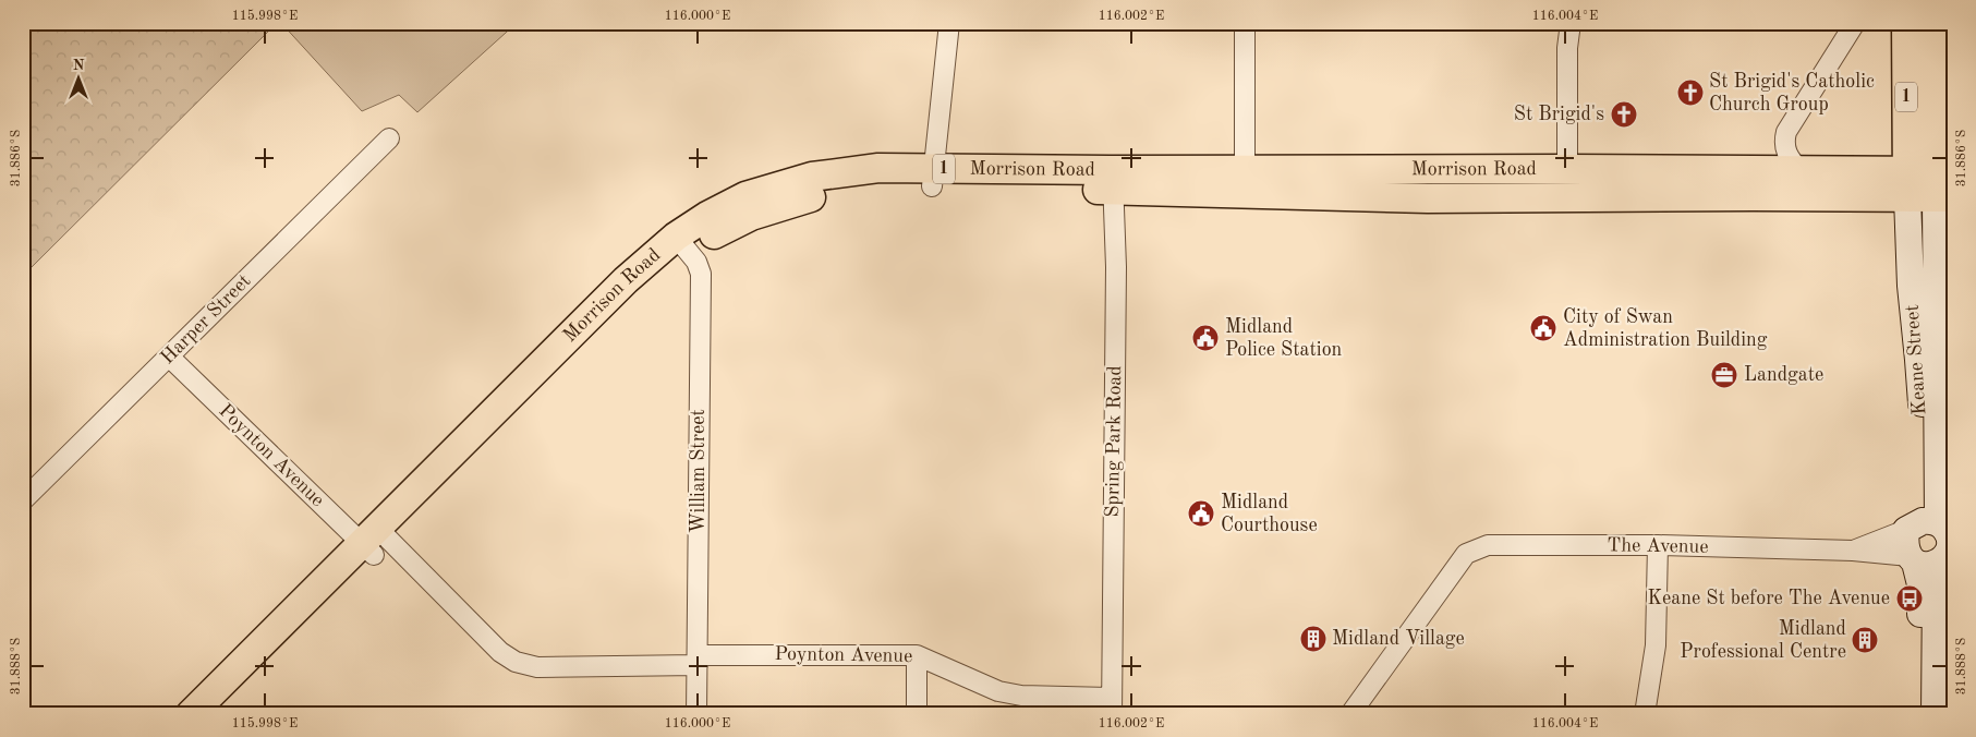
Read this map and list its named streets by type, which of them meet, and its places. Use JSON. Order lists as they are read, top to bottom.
{
  "streets": {
    "main road": ["1", "Morrison Road"],
    "street": [
      "Harper Street",
      "Keane Street",
      "Spring Park Road",
      "Poynton Avenue",
      "William Street",
      "The Avenue"
    ]
  },
  "crossings": [
    ["1", "Morrison Road"],
    ["1", "Keane Street"],
    ["Morrison Road", "Keane Street"],
    ["Morrison Road", "Spring Park Road"],
    ["Morrison Road", "Poynton Avenue"],
    ["Morrison Road", "William Street"],
    ["Harper Street", "Poynton Avenue"],
    ["Keane Street", "The Avenue"],
    ["Spring Park Road", "Poynton Avenue"],
    ["Poynton Avenue", "William Street"]
  ],
  "places": {
    "church": ["St Brigid's Catholic Church Group", "St Brigid's"],
    "public building": ["City of Swan Administration Building", "Midland Police Station", "Midland Courthouse"],
    "office": ["Landgate"],
    "bus stop": ["Keane St before The Avenue"],
    "building": ["Midland Village", "Midland Professional Centre"]
  },
  "north": "top",
  "coordinates": [
    "115.998°E",
    "116.000°E",
    "116.002°E",
    "116.004°E",
    "31.886°S",
    "31.888°S"
  ]
}
